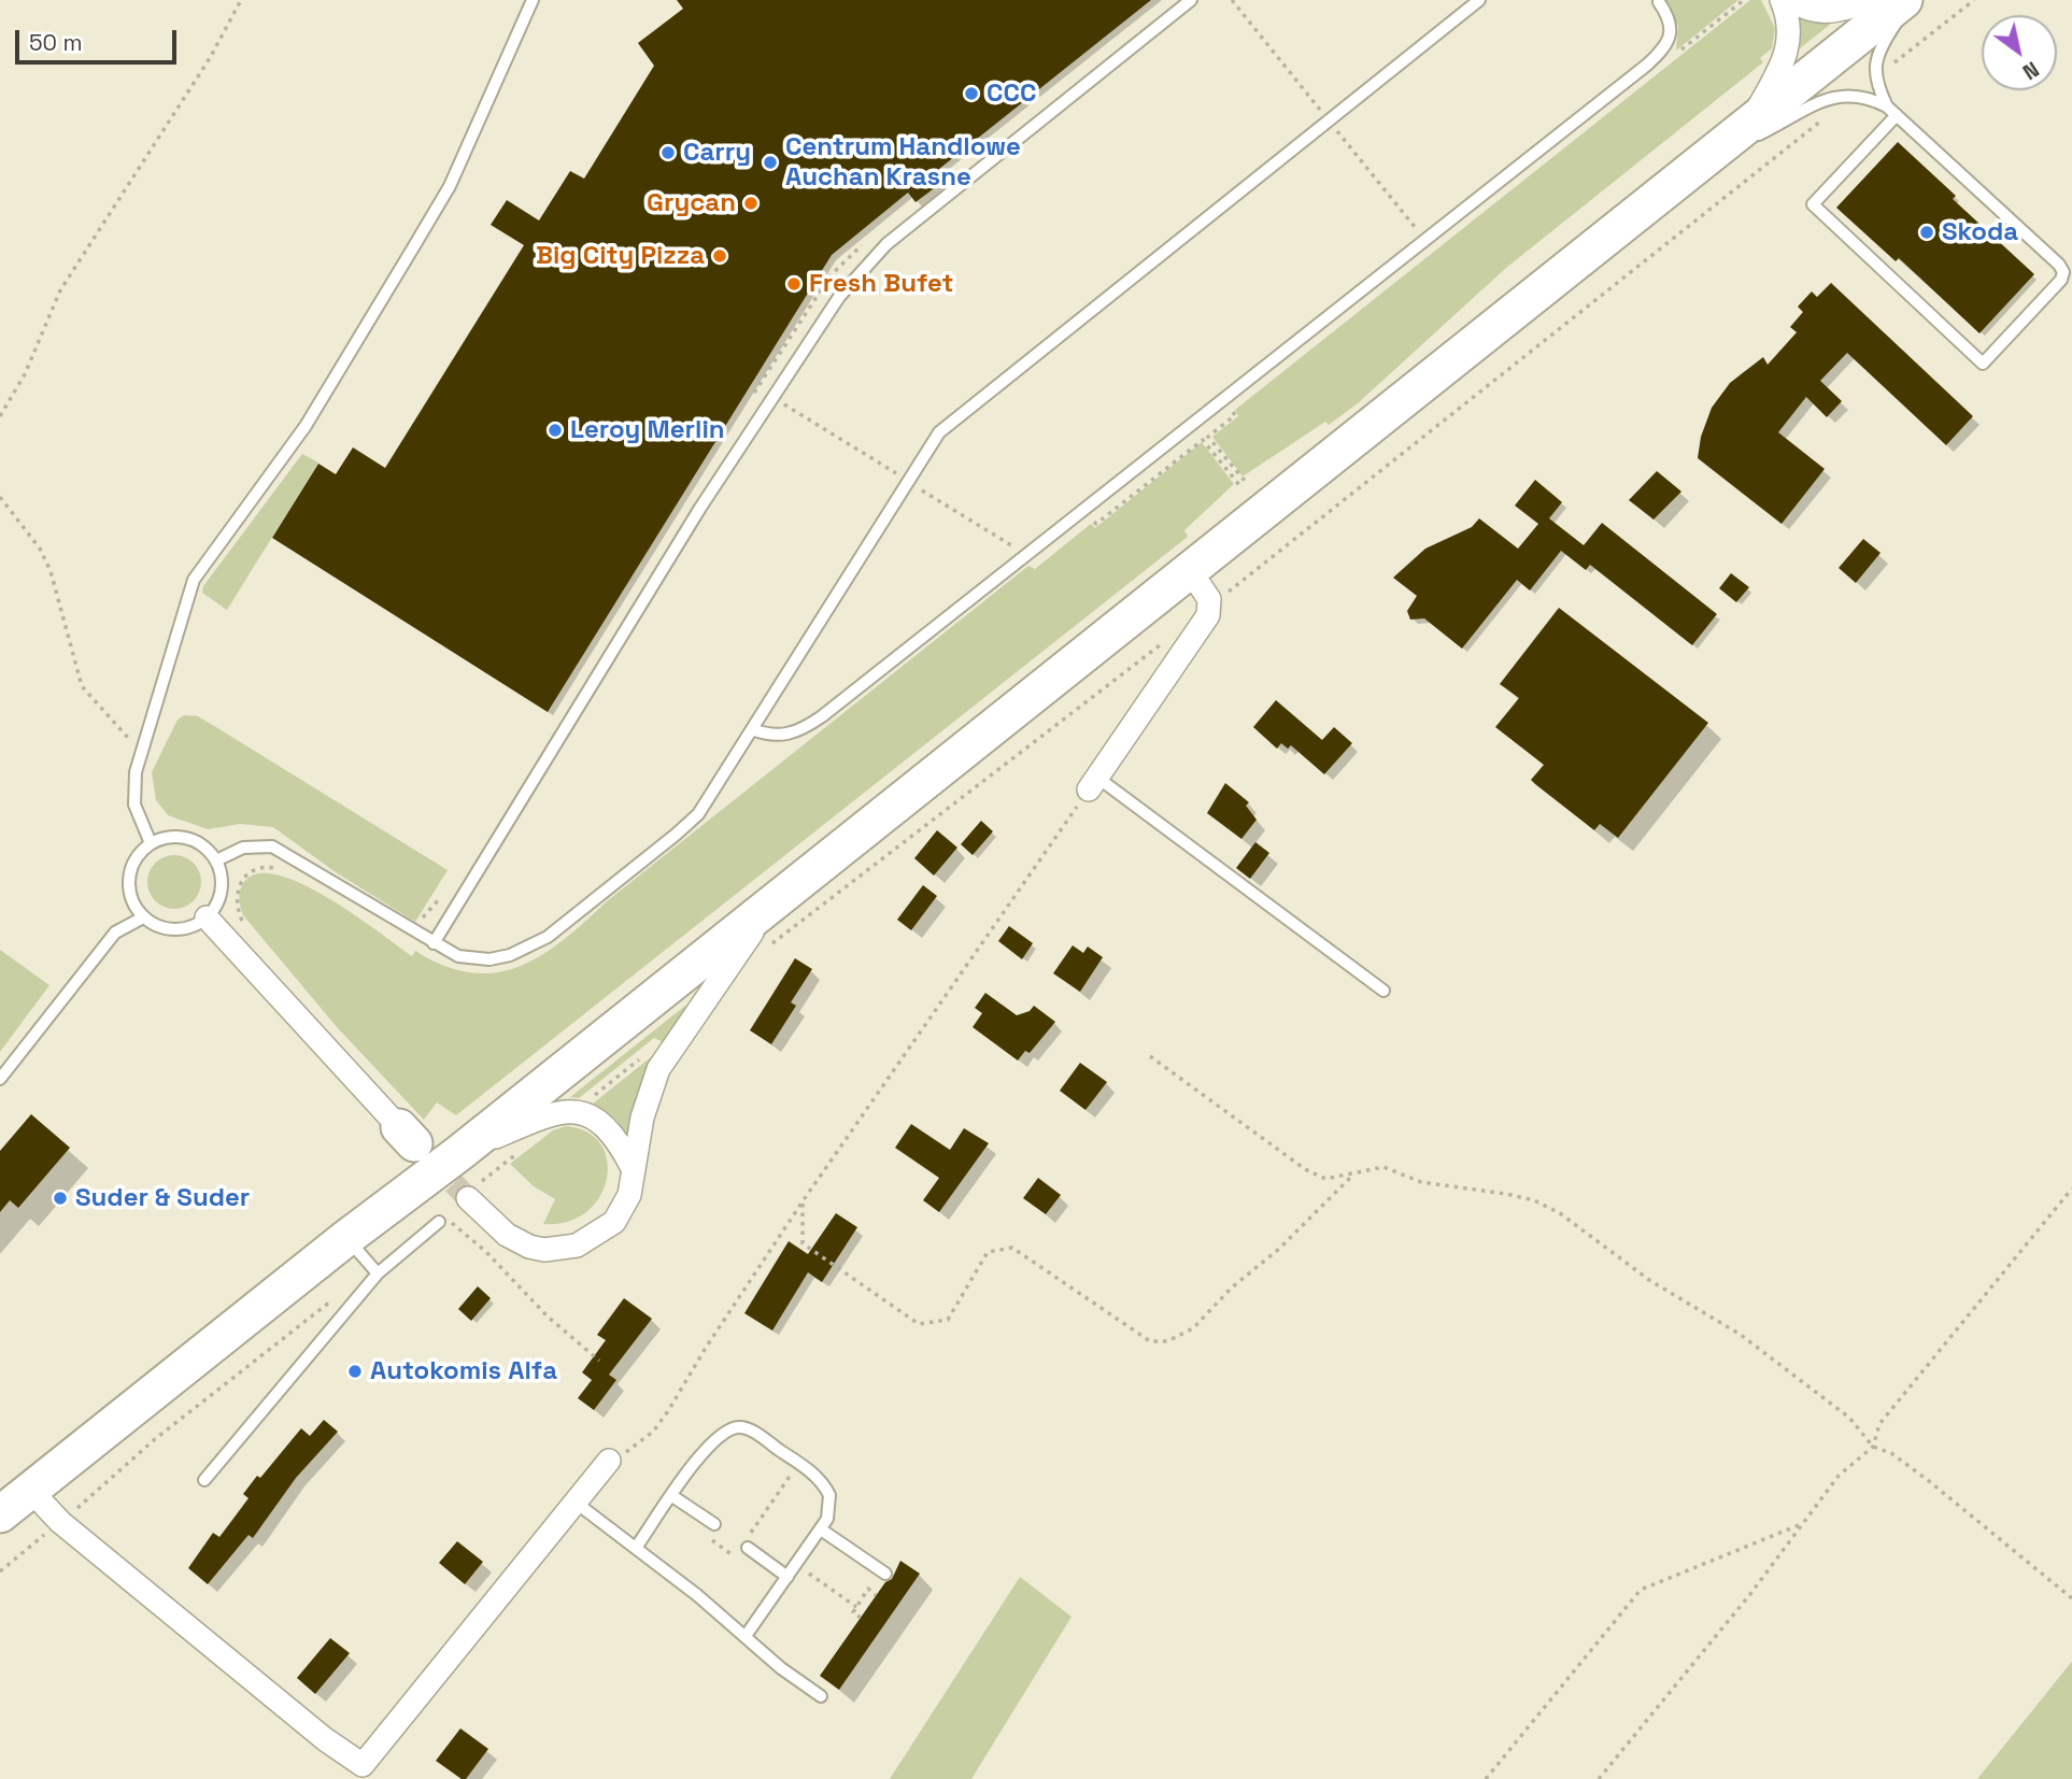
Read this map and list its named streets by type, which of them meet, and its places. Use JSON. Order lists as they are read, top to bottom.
{
  "places": [
    "CCC",
    "Carry",
    "Centrum Handlowe Auchan Krasne",
    "Grycan",
    "Skoda",
    "Big City Pizza",
    "Fresh Bufet",
    "Leroy Merlin",
    "Suder & Suder",
    "Autokomis Alfa"
  ],
  "scale_bar": "50 m",
  "north": "bottom right"
}
